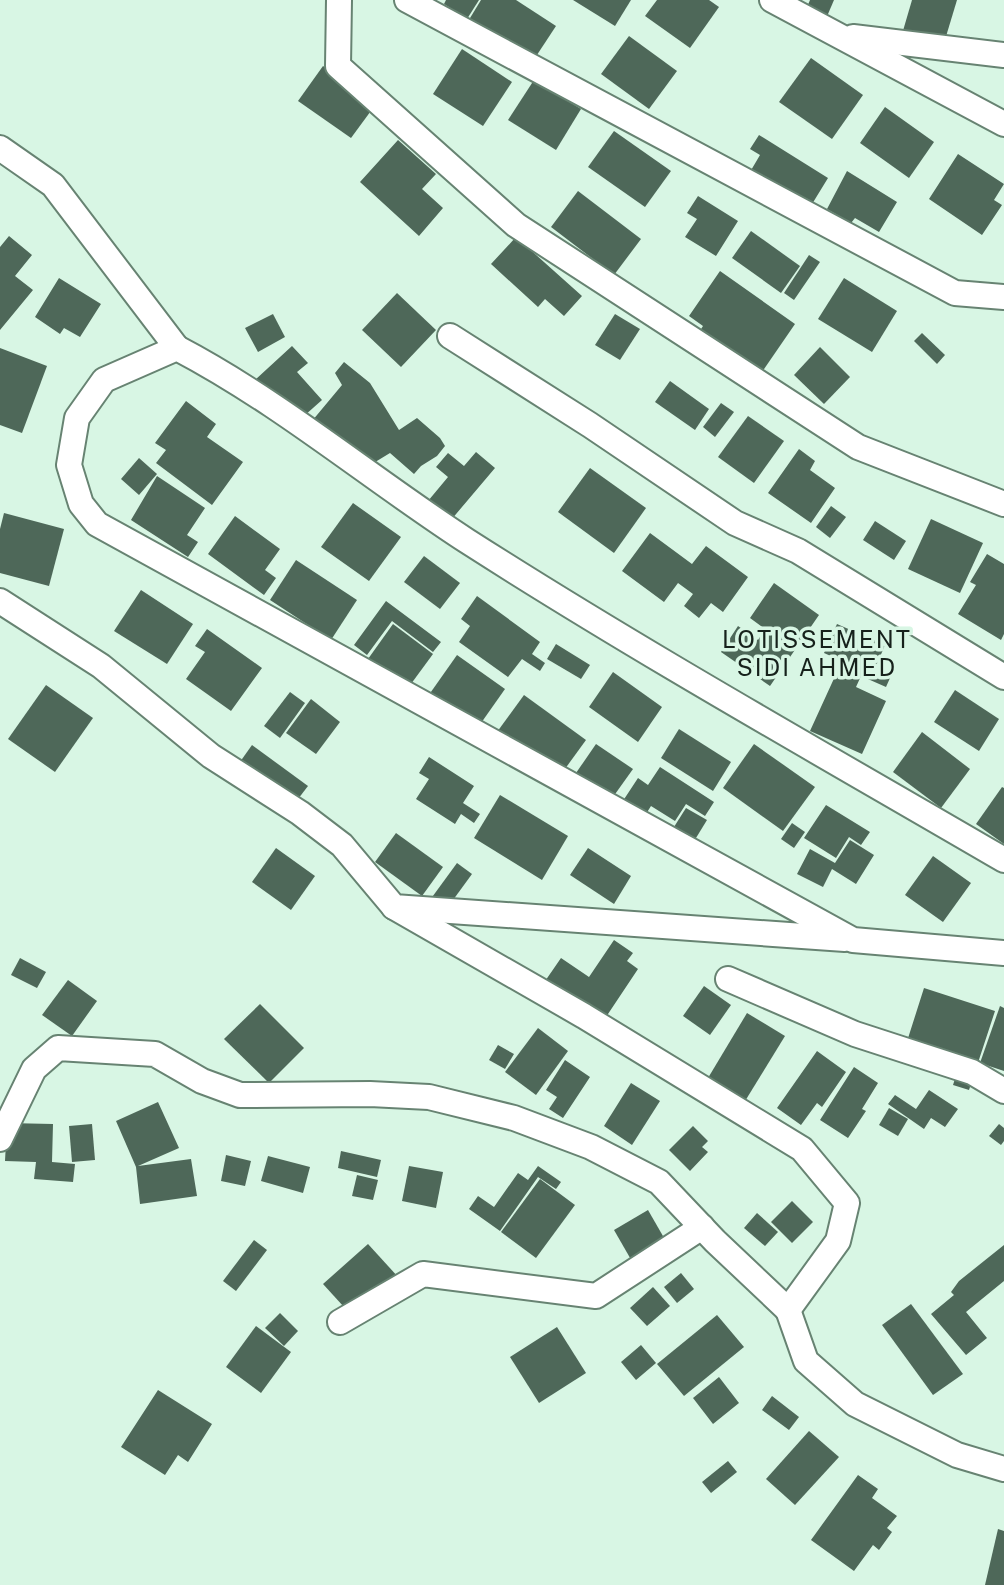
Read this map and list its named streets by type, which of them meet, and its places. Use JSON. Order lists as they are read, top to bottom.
{
  "districts": ["LOTISSEMENT SIDI AHMED"]
}
